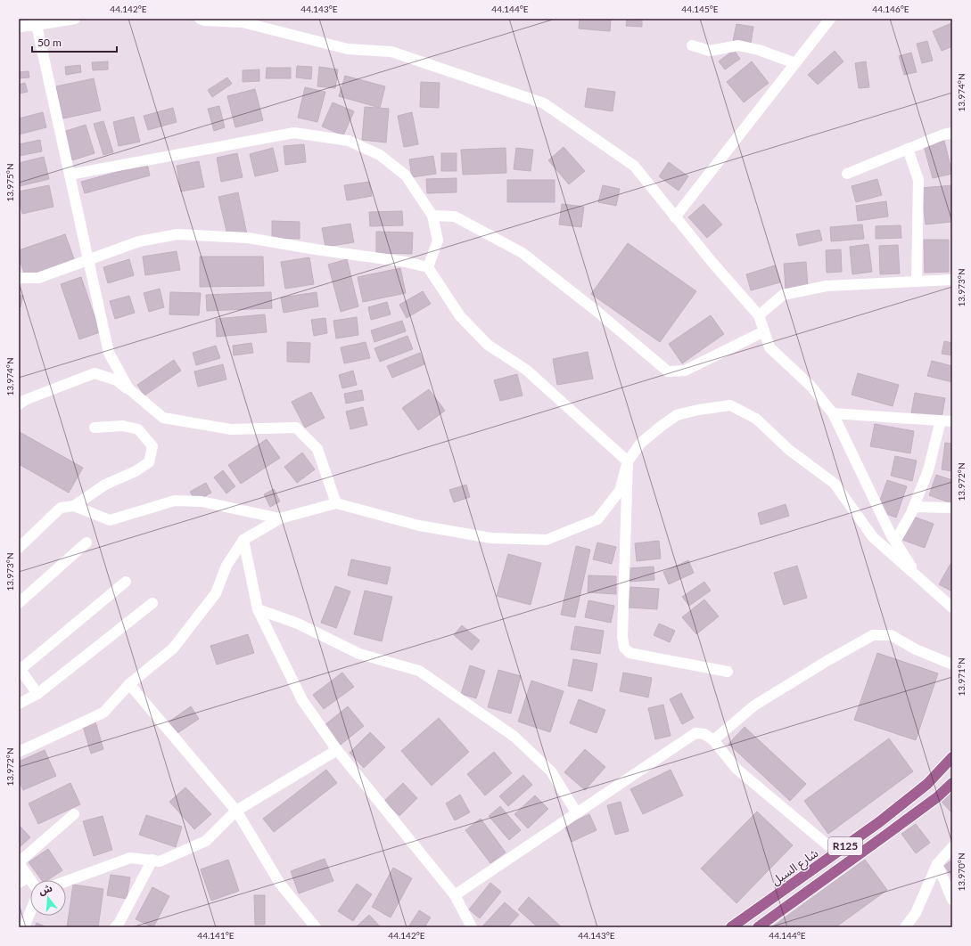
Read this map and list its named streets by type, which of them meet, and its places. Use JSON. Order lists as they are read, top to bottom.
{
  "streets": {
    "main road": ["R125", "شارع السبل"]
  },
  "scale_bar": "50 m",
  "north": "top",
  "coordinates": [
    "44.142°E",
    "44.143°E",
    "44.144°E",
    "44.145°E",
    "44.146°E",
    "13.974°N",
    "13.975°N",
    "13.973°N",
    "13.972°N",
    "13.971°N",
    "13.970°N",
    "44.141°E"
  ]
}
